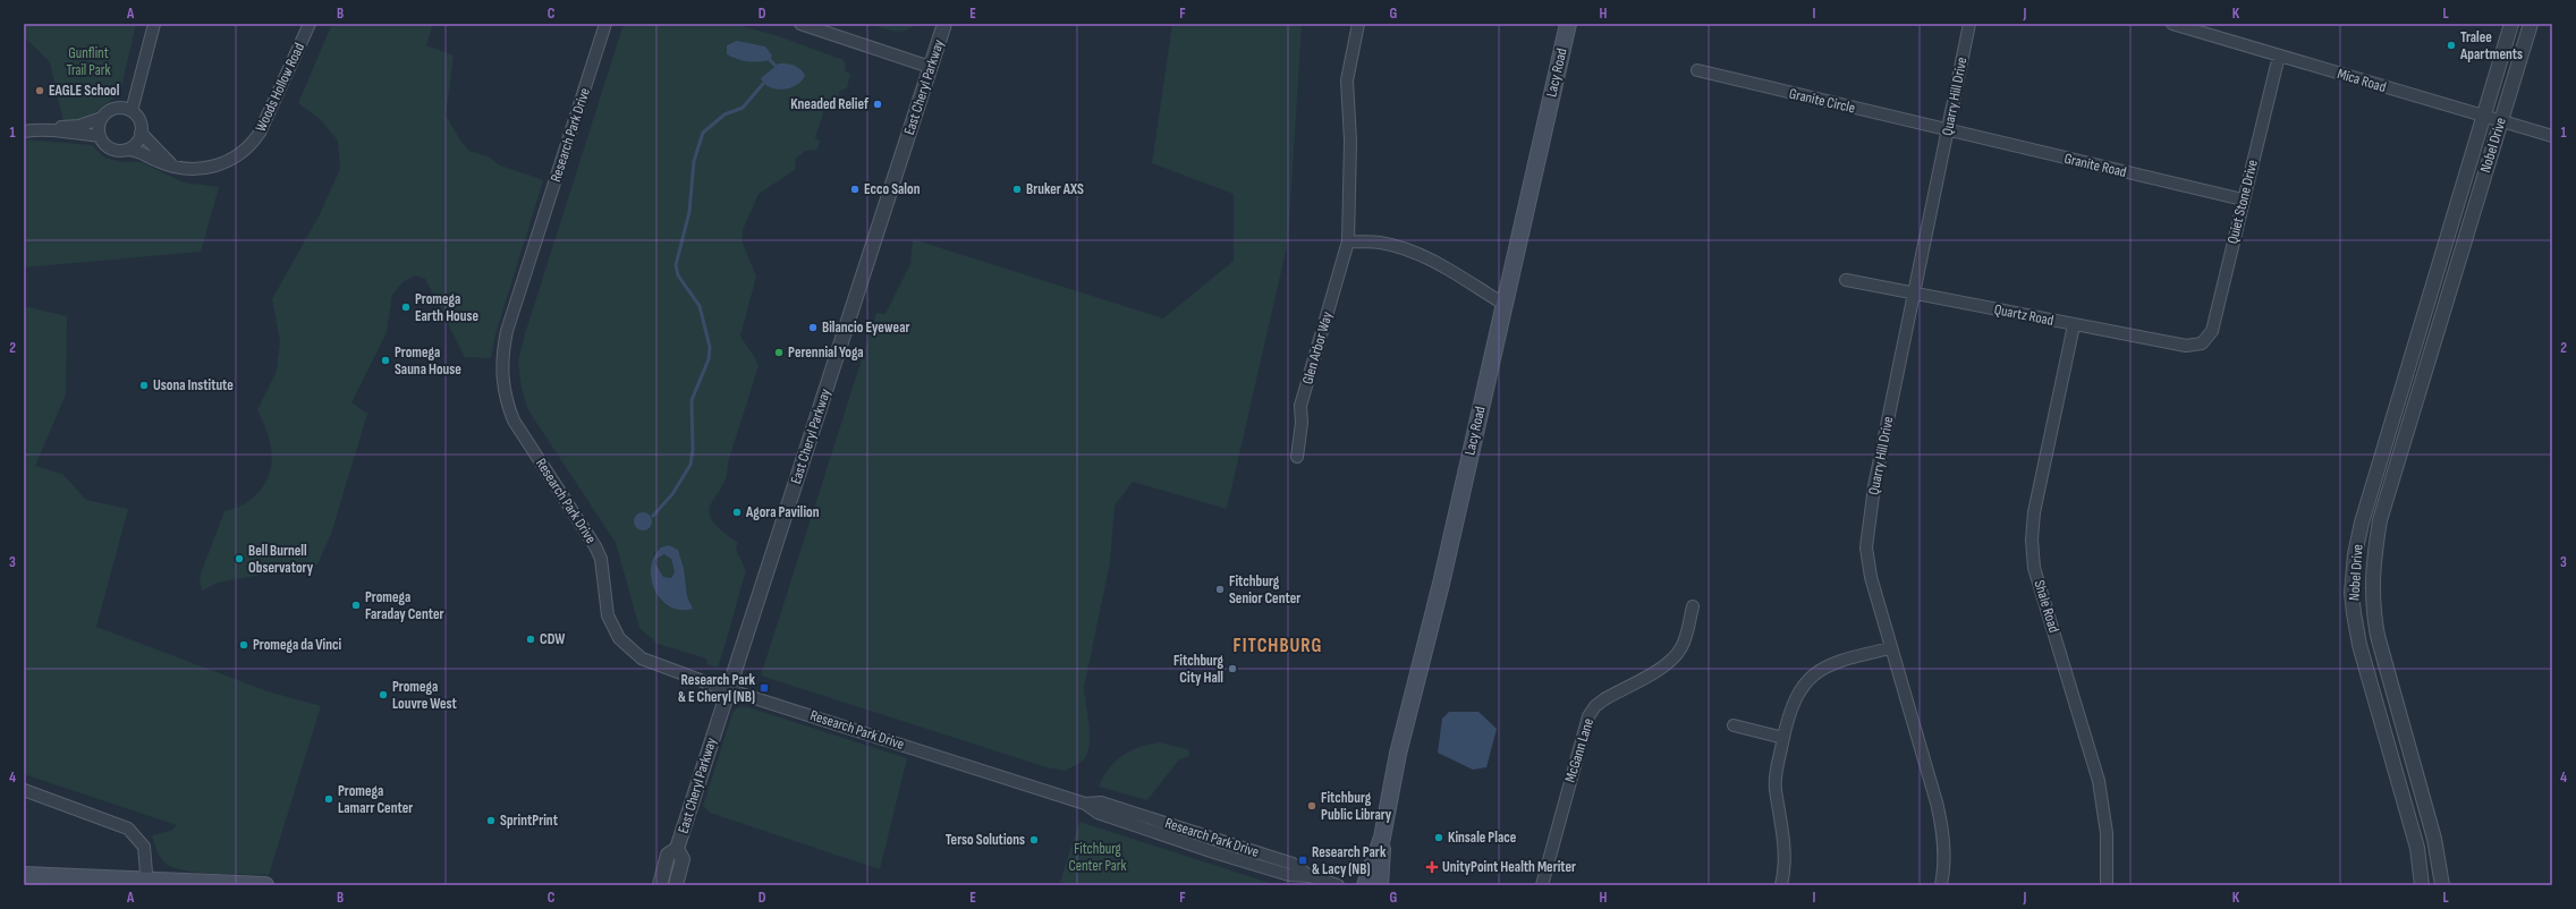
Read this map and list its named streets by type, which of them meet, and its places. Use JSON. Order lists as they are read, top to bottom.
{
  "streets": {
    "main road": ["Lacy Road"],
    "street": [
      "Mica Road",
      "Woods Hollow Road",
      "East Cheryl Parkway",
      "Quarry Hill Drive",
      "Granite Circle",
      "Research Park Drive",
      "Nobel Drive",
      "Granite Road",
      "Quiet Stone Drive",
      "Quartz Road",
      "Glen Arbor Way",
      "Shale Road",
      "McGann Lane"
    ]
  },
  "crossings": [
    ["Mica Road", "Nobel Drive"],
    ["Mica Road", "Quiet Stone Drive"],
    ["East Cheryl Parkway", "Research Park Drive"],
    ["Quarry Hill Drive", "Granite Circle"],
    ["Quarry Hill Drive", "Granite Road"],
    ["Quarry Hill Drive", "Quartz Road"],
    ["Granite Circle", "Granite Road"],
    ["Granite Road", "Quiet Stone Drive"],
    ["Quiet Stone Drive", "Quartz Road"],
    ["Quartz Road", "Shale Road"]
  ],
  "districts": ["FITCHBURG"],
  "parks": ["Gunflint Trail Park", "Fitchburg Center Park"],
  "places": {
    "other": [
      "Tralee Apartments",
      "EAGLE School",
      "Kneaded Relief",
      "Ecco Salon",
      "Bruker AXS",
      "Promega Earth House",
      "Bilancio Eyewear",
      "Perennial Yoga",
      "Promega Sauna House",
      "Usona Institute",
      "Agora Pavilion",
      "Bell Burnell Observatory",
      "Fitchburg Senior Center",
      "Promega Faraday Center",
      "CDW",
      "Promega da Vinci",
      "Fitchburg City Hall",
      "Promega Louvre West",
      "Promega Lamarr Center",
      "Fitchburg Public Library",
      "SprintPrint",
      "Kinsale Place",
      "Terso Solutions"
    ],
    "transit": ["Research Park & E Cheryl (NB)", "Research Park & Lacy (NB)"],
    "health": ["UnityPoint Health Meriter"]
  },
  "grid": {
    "columns": [
      "A",
      "B",
      "C",
      "D",
      "E",
      "F",
      "G",
      "H",
      "I",
      "J",
      "K",
      "L"
    ],
    "rows": [
      "1",
      "2",
      "3",
      "4"
    ]
  }
}
